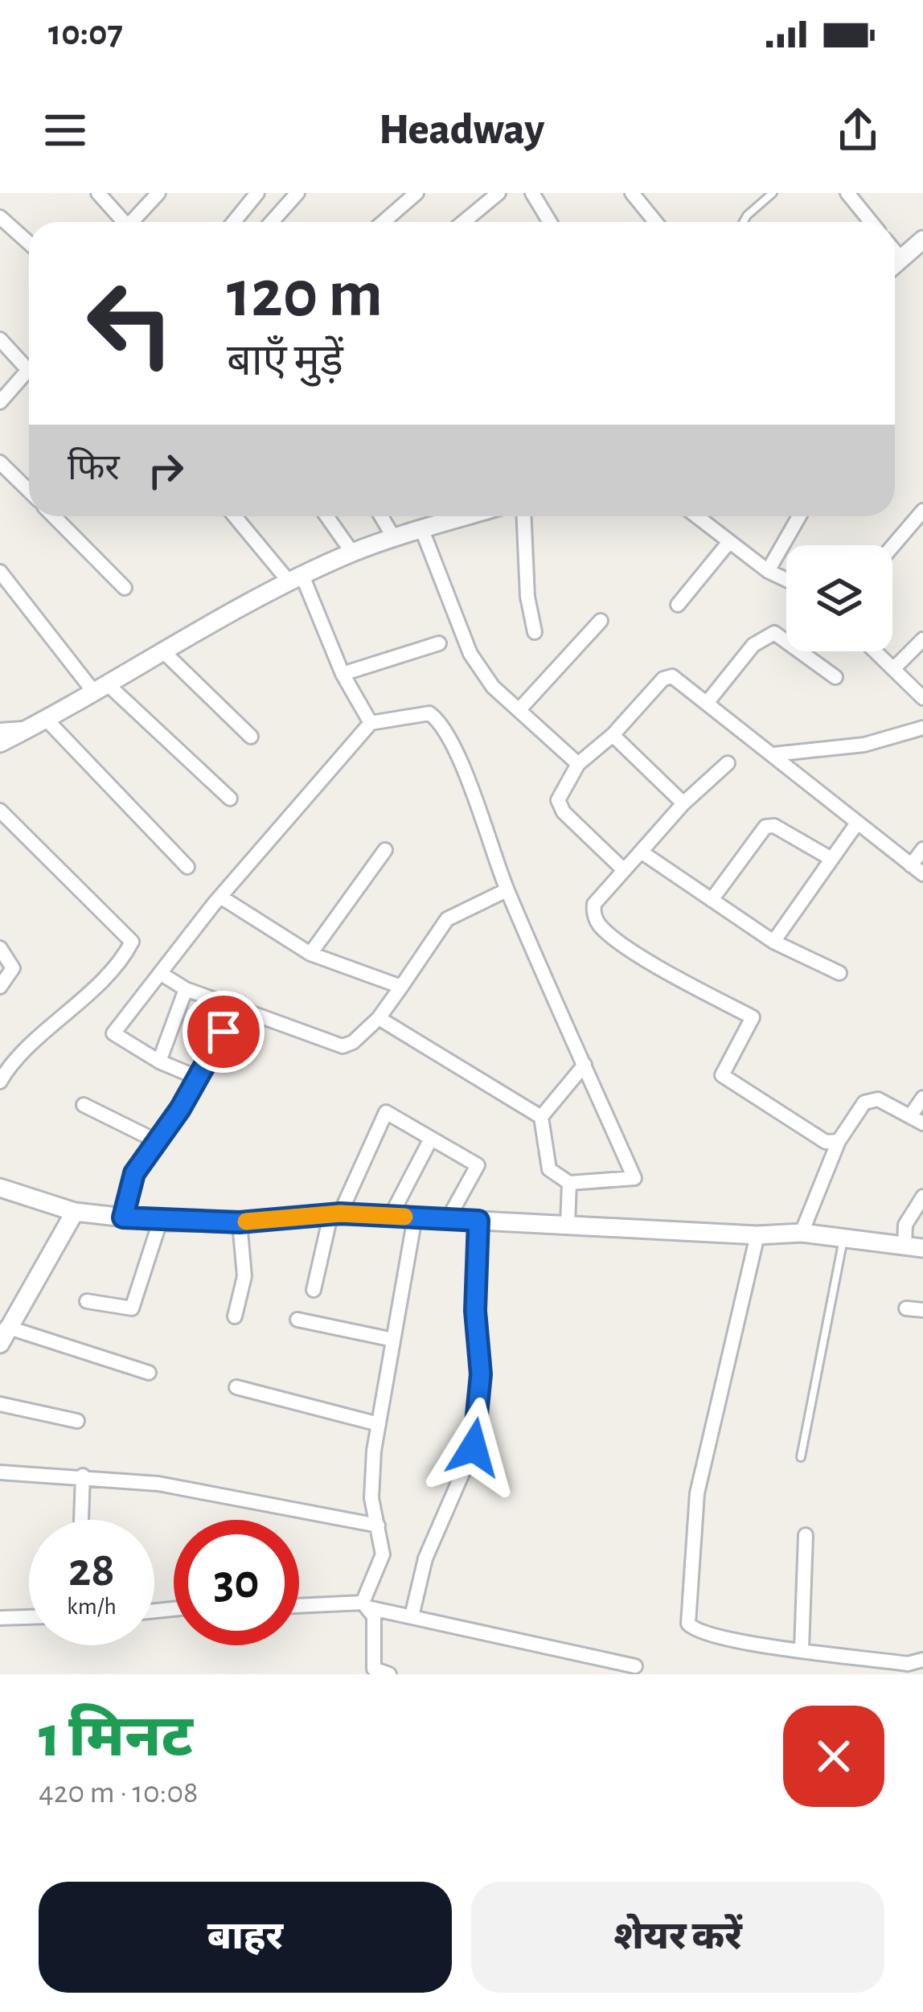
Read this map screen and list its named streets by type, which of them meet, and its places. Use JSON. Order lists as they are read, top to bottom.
{
  "page": {
    "status": "10:07",
    "header": "Headway",
    "turn": ["120 m", "बाएँ मुड़ें"],
    "then": "फिर",
    "speed": "28 km/h",
    "limit": "30",
    "heading": ["1 मिनट", "420 m · 10:08"],
    "buttons": ["बाहर", "शेयर करें"]
  }
}
